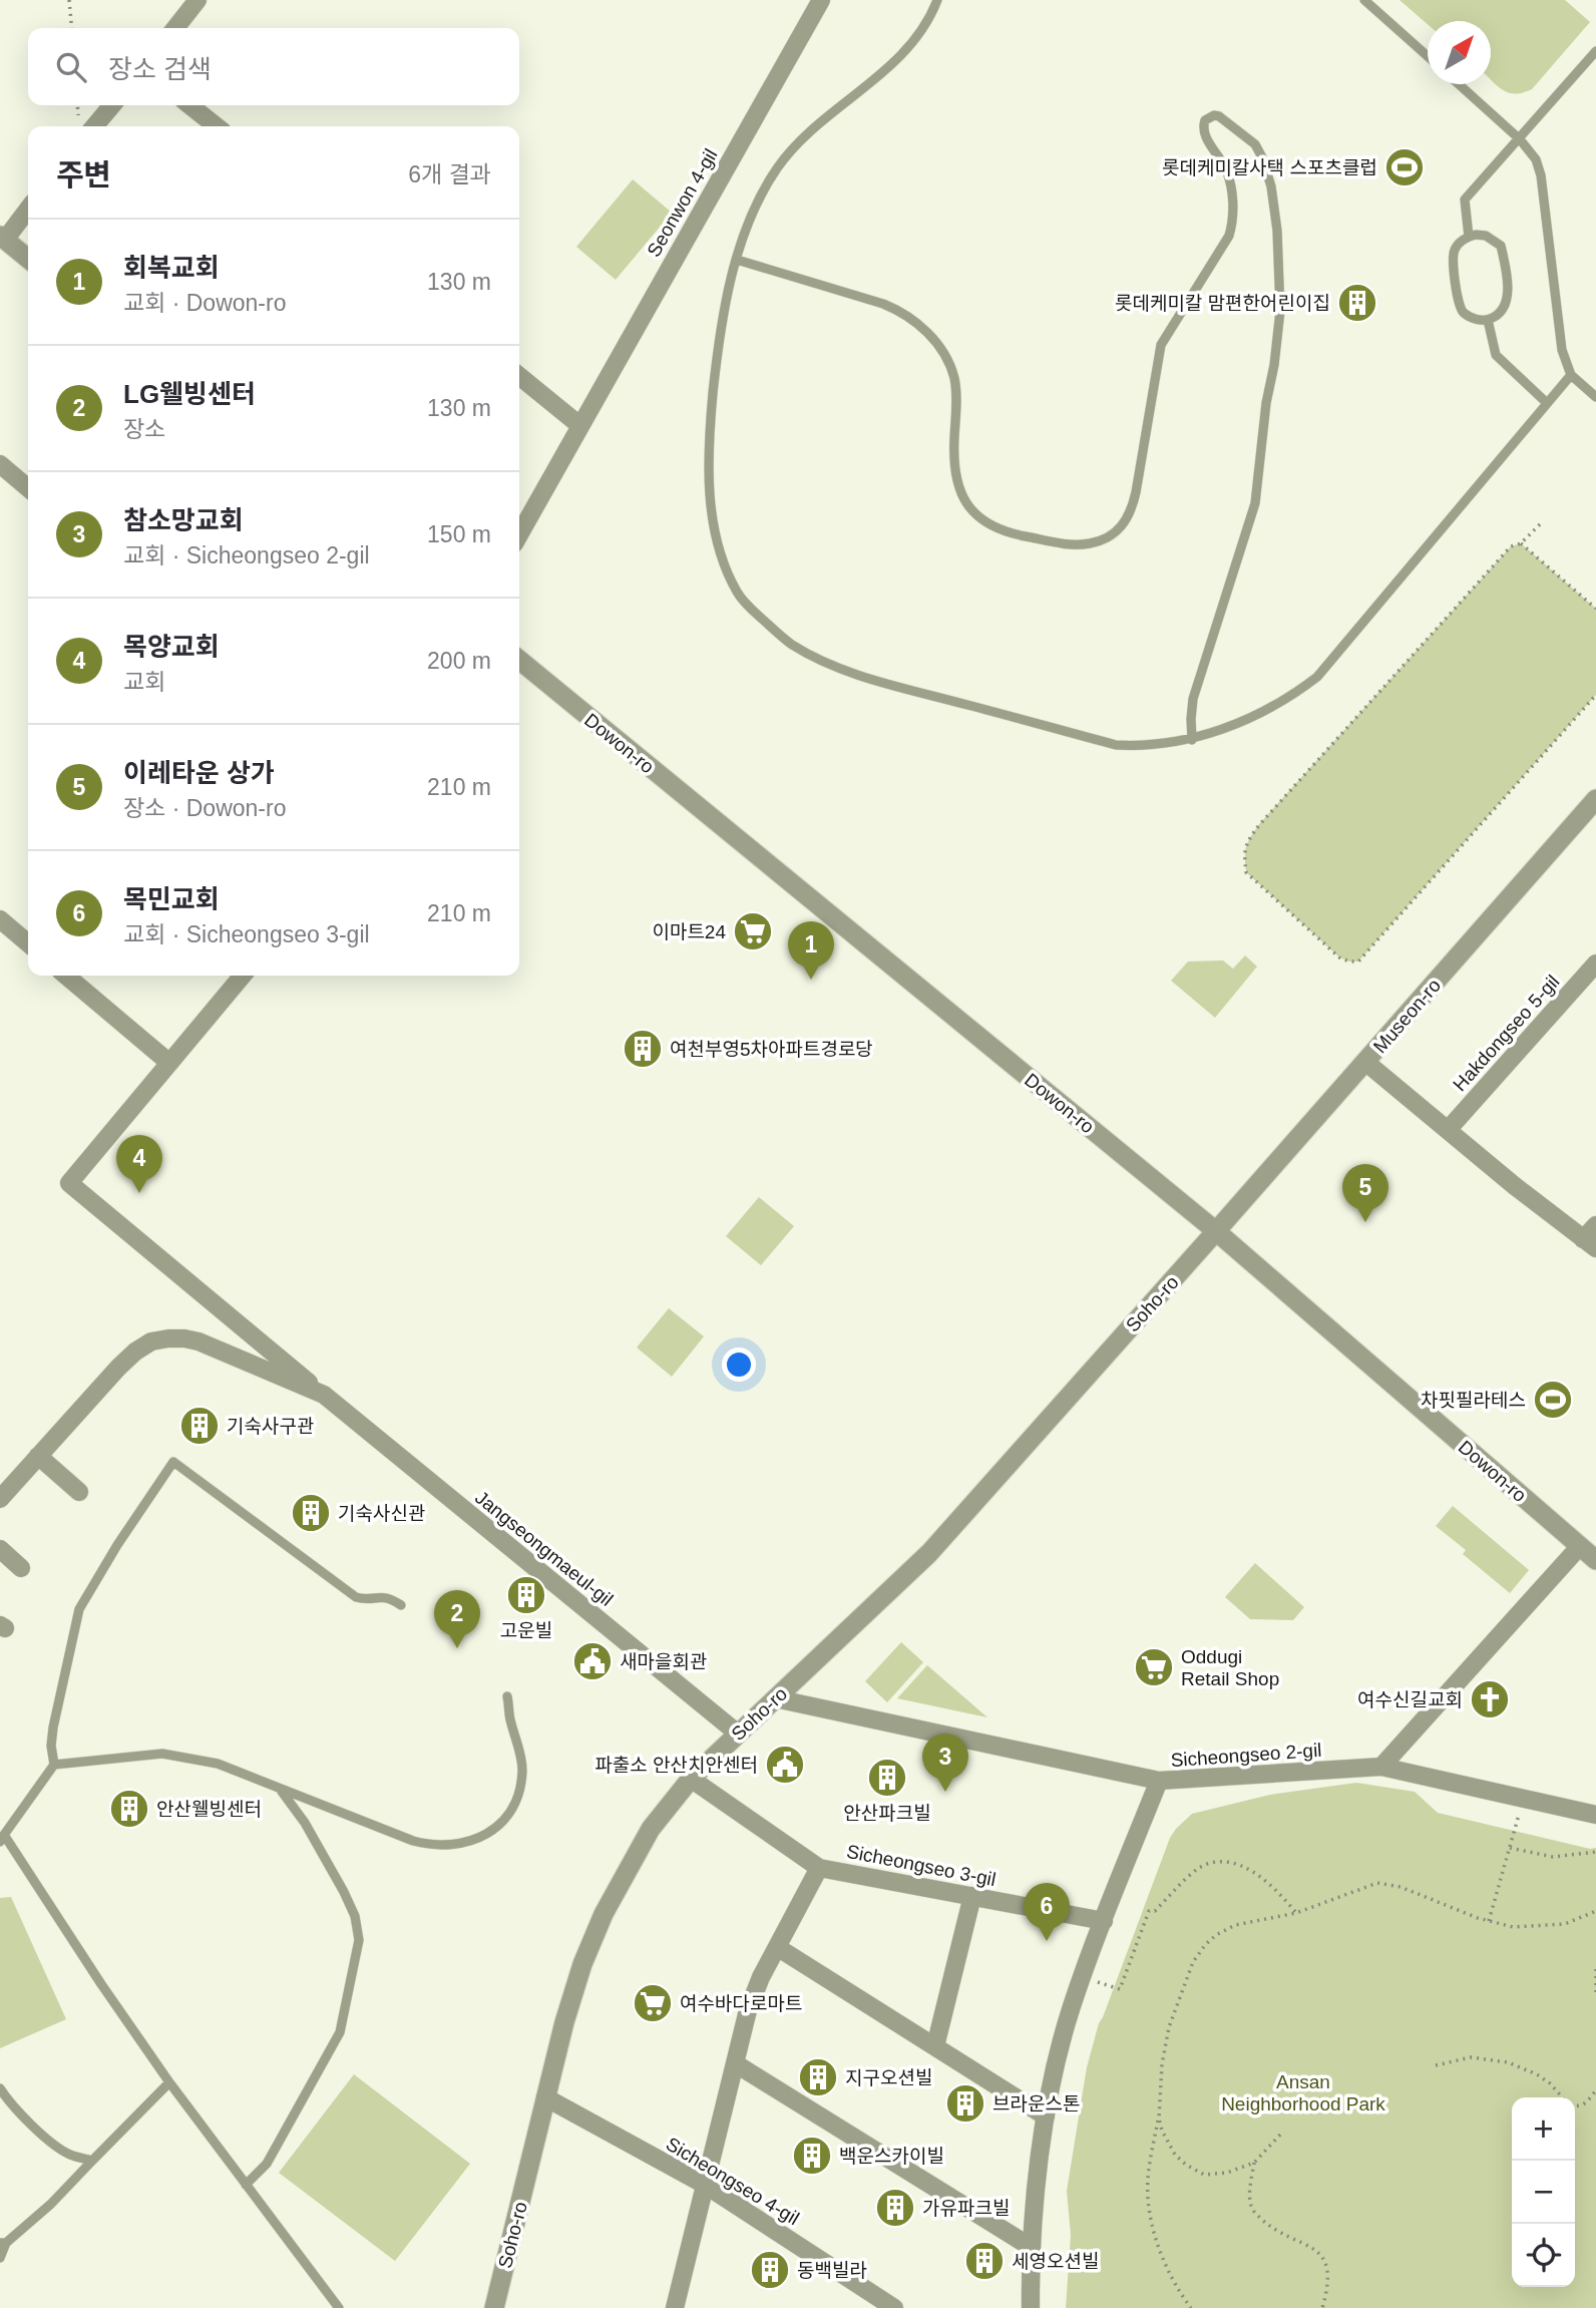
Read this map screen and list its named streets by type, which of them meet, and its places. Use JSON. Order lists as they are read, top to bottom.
{
  "streets": {
    "street": [
      "Seonwon 4-gil",
      "Dowon-ro",
      "Museon-ro",
      "Hakdongseo 5-gil",
      "Soho-ro",
      "Jangseongmaeul-gil",
      "Sicheongseo 2-gil",
      "Sicheongseo 3-gil",
      "Sicheongseo 4-gil"
    ]
  },
  "crossings": [
    ["Dowon-ro", "Museon-ro"],
    ["Dowon-ro", "Soho-ro"],
    ["Museon-ro", "Soho-ro"],
    ["Soho-ro", "Jangseongmaeul-gil"],
    ["Soho-ro", "Sicheongseo 2-gil"],
    ["Soho-ro", "Sicheongseo 4-gil"],
    ["Sicheongseo 3-gil", "Sicheongseo 4-gil"]
  ],
  "parks": ["Ansan Neighborhood Park"],
  "places": {
    "sports": ["롯데케미칼사택 스포츠클럽", "차핏필라테스"],
    "building": [
      "롯데케미칼 맘편한어린이집",
      "여천부영5차아파트경로당",
      "기숙사구관",
      "기숙사신관",
      "고운빌",
      "안산파크빌",
      "안산웰빙센터",
      "지구오션빌",
      "브라운스톤",
      "백운스카이빌",
      "가유파크빌",
      "세영오션빌",
      "동백빌라"
    ],
    "supermarket": ["이마트24", "Oddugi Retail Shop", "여수바다로마트"],
    "public building": ["새마을회관", "파출소 안산치안센터"],
    "church": ["여수신길교회"]
  },
  "north": "top right",
  "page": {
    "search": "장소 검색",
    "heading": ["주변", "6개 결과"],
    "list": [
      {
        "mark": "1",
        "name": "회복교회",
        "note": "교회 · Dowon-ro",
        "value": "130 m"
      },
      {
        "mark": "2",
        "name": "LG웰빙센터",
        "note": "장소",
        "value": "130 m"
      },
      {
        "mark": "3",
        "name": "참소망교회",
        "note": "교회 · Sicheongseo 2-gil",
        "value": "150 m"
      },
      {
        "mark": "4",
        "name": "목양교회",
        "note": "교회",
        "value": "200 m"
      },
      {
        "mark": "5",
        "name": "이레타운 상가",
        "note": "장소 · Dowon-ro",
        "value": "210 m"
      },
      {
        "mark": "6",
        "name": "목민교회",
        "note": "교회 · Sicheongseo 3-gil",
        "value": "210 m"
      }
    ],
    "pins": [
      "1",
      "4",
      "5",
      "2",
      "3",
      "6"
    ],
    "map_buttons": ["+", "−"]
  }
}
